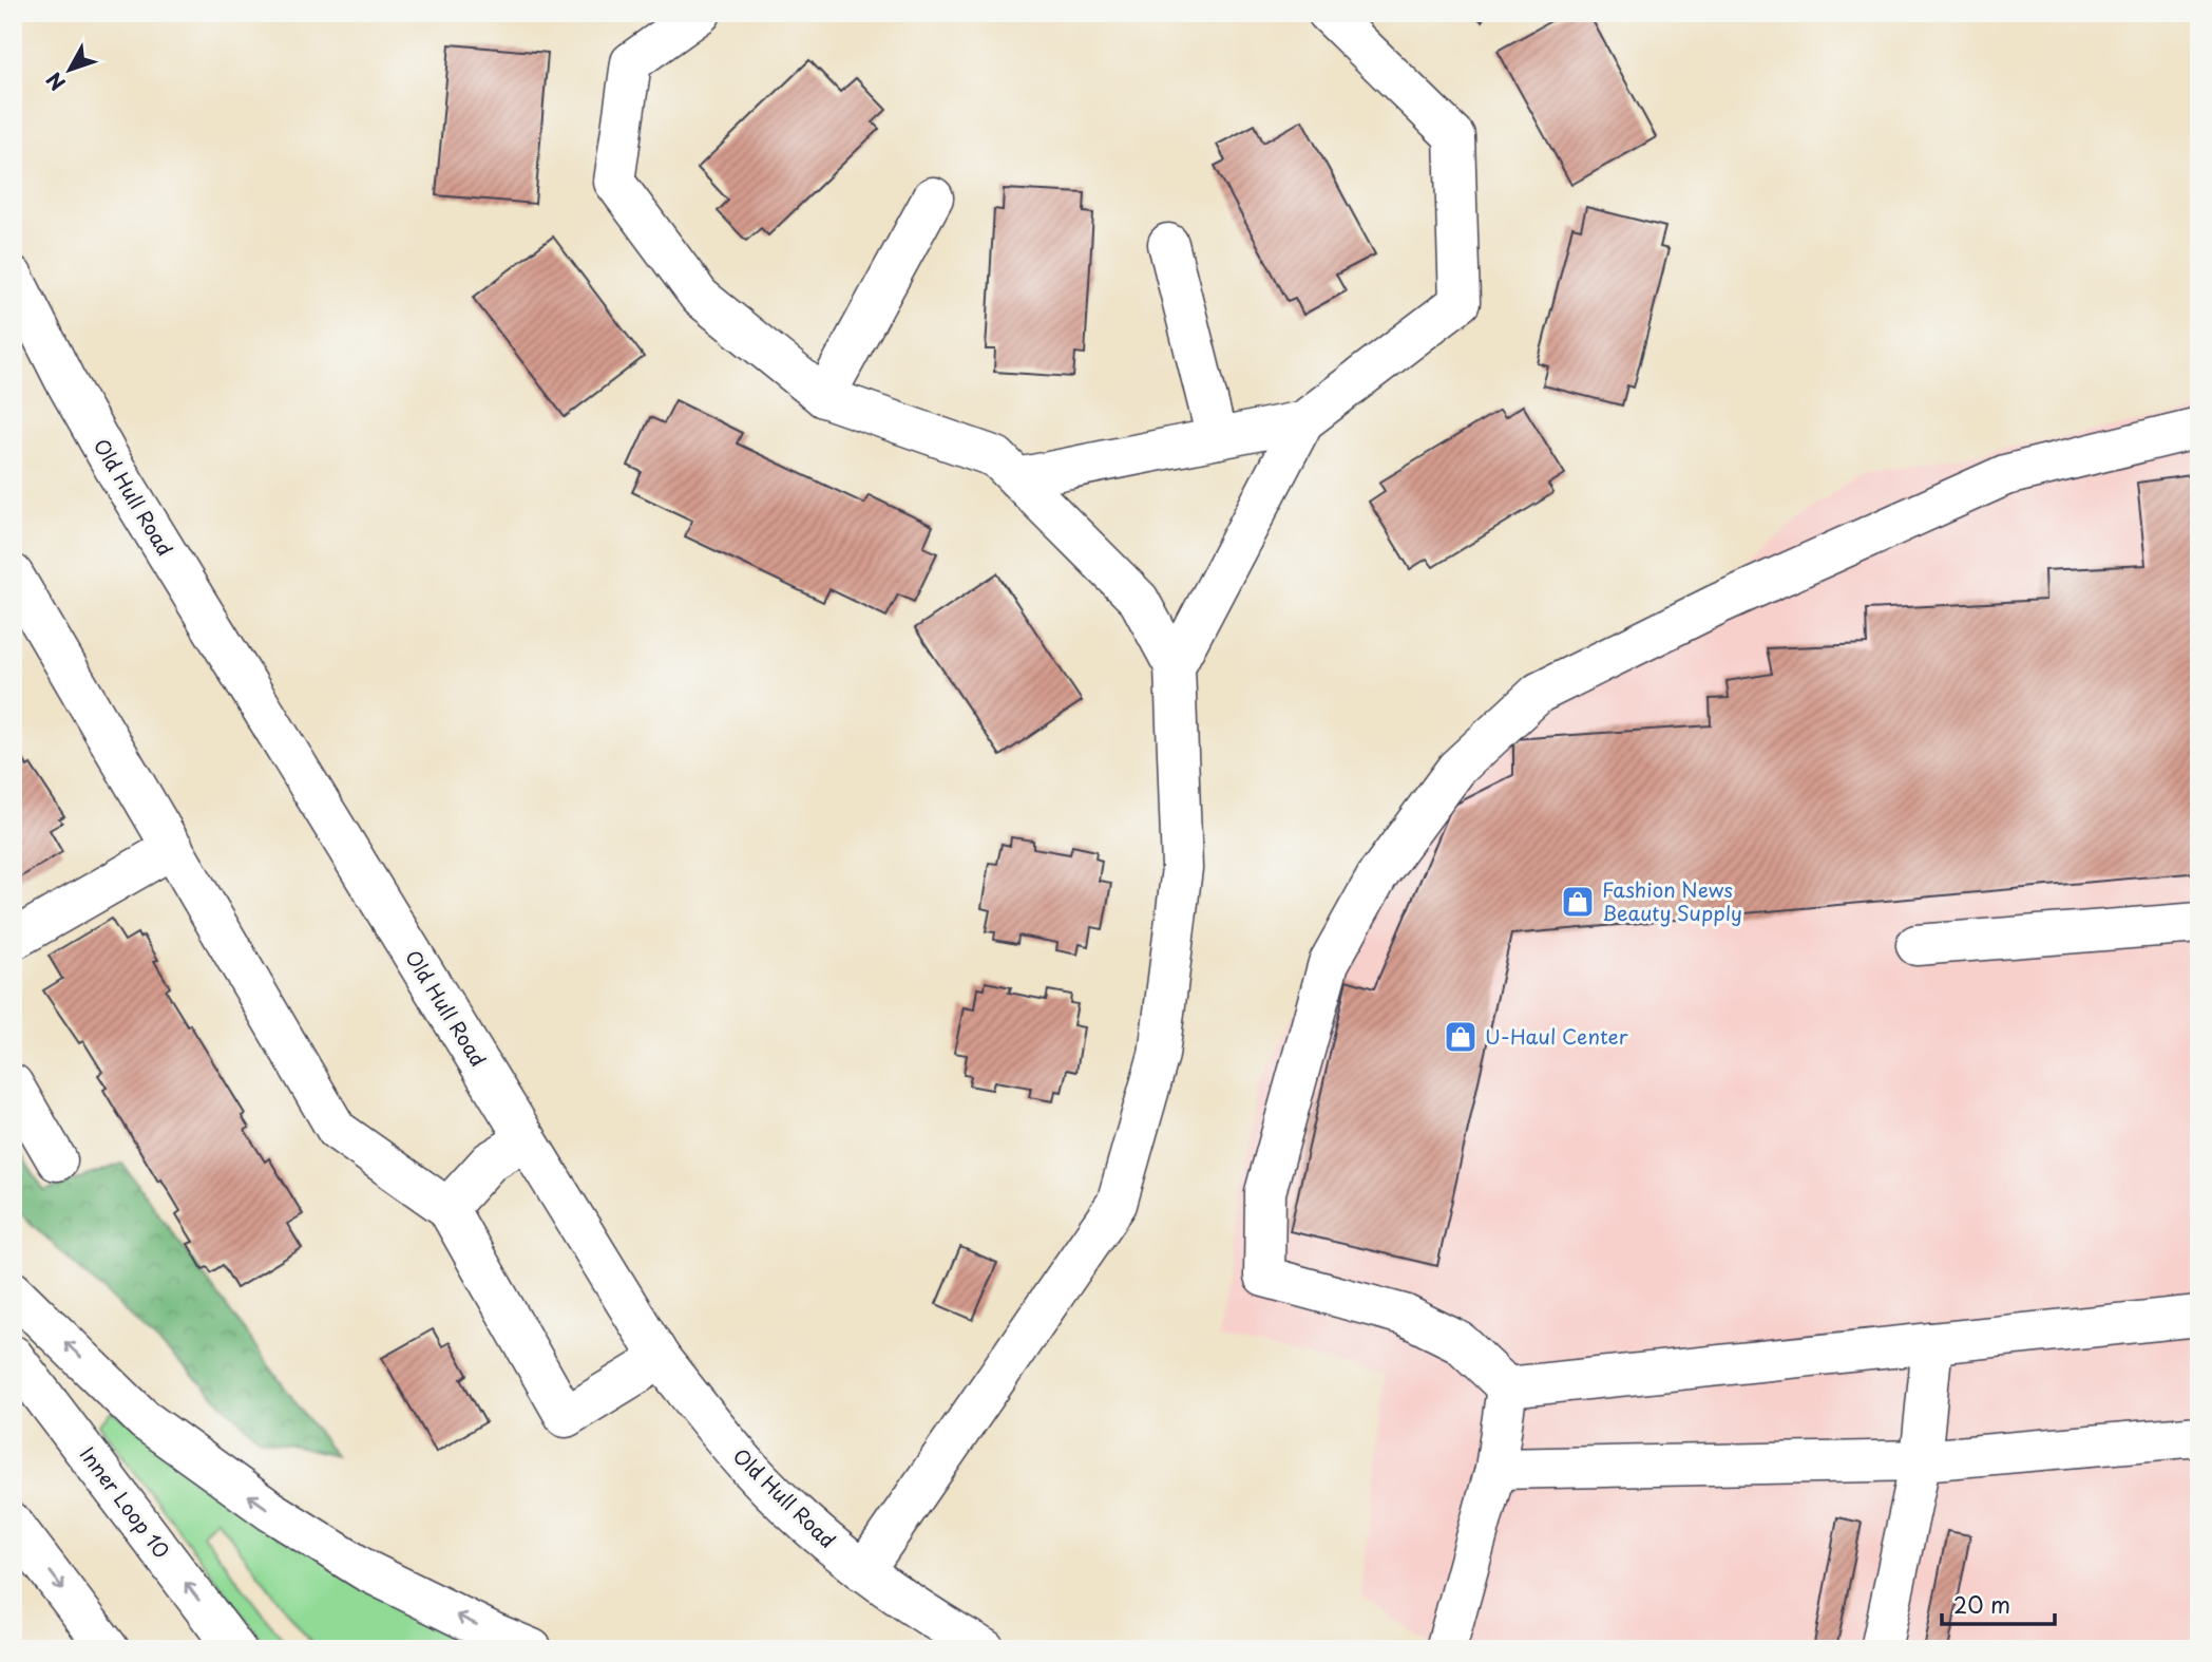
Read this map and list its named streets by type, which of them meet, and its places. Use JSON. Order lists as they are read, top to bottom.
{
  "streets": {
    "main road": ["Old Hull Road", "Inner Loop 10"]
  },
  "places": {
    "shop": ["Fashion News Beauty Supply", "U-Haul Center"]
  },
  "scale_bar": "20 m",
  "north": "bottom left"
}
